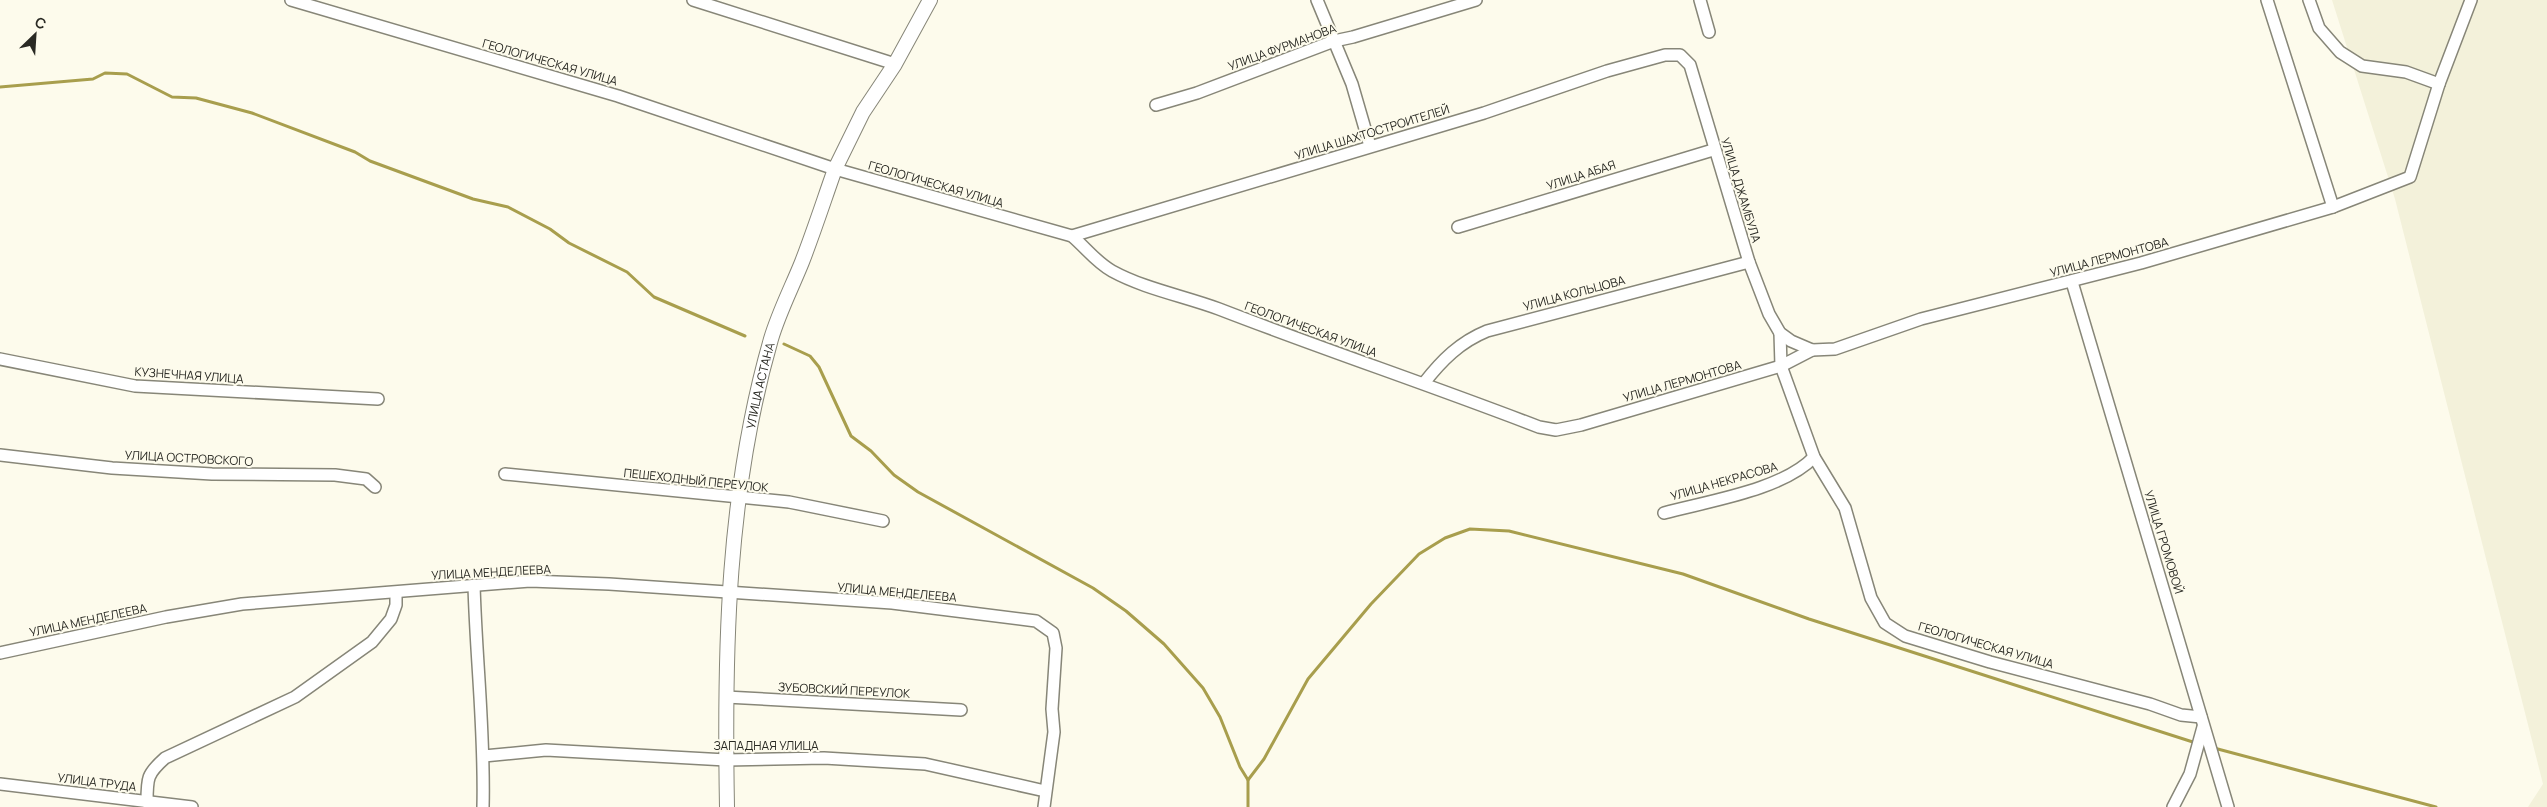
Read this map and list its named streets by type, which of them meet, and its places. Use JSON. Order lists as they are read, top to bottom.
{
  "streets": {
    "street": [
      "УЛИЦА ФУРМАНОВА",
      "ГЕОЛОГИЧЕСКАЯ УЛИЦА",
      "УЛИЦА ШАХТОСТРОИТЕЛЕЙ",
      "УЛИЦА АБАЯ",
      "УЛИЦА ДЖАМБУЛА",
      "УЛИЦА ЛЕРМОНТОВА",
      "УЛИЦА КОЛЬЦОВА",
      "КУЗНЕЧНАЯ УЛИЦА",
      "УЛИЦА АСТАНА",
      "УЛИЦА ОСТРОВСКОГО",
      "ПЕШЕХОДНЫЙ ПЕРЕУЛОК",
      "УЛИЦА НЕКРАСОВА",
      "УЛИЦА ГРОМОВОЙ",
      "УЛИЦА МЕНДЕЛЕЕВА",
      "ЗУБОВСКИЙ ПЕРЕУЛОК",
      "ЗАПАДНАЯ УЛИЦА",
      "УЛИЦА ТРУДА"
    ]
  },
  "crossings": [
    ["ГЕОЛОГИЧЕСКАЯ УЛИЦА", "УЛИЦА ШАХТОСТРОИТЕЛЕЙ"],
    ["ГЕОЛОГИЧЕСКАЯ УЛИЦА", "УЛИЦА ДЖАМБУЛА"],
    ["ГЕОЛОГИЧЕСКАЯ УЛИЦА", "УЛИЦА ЛЕРМОНТОВА"],
    ["ГЕОЛОГИЧЕСКАЯ УЛИЦА", "УЛИЦА КОЛЬЦОВА"],
    ["ГЕОЛОГИЧЕСКАЯ УЛИЦА", "УЛИЦА АСТАНА"],
    ["ГЕОЛОГИЧЕСКАЯ УЛИЦА", "УЛИЦА НЕКРАСОВА"],
    ["ГЕОЛОГИЧЕСКАЯ УЛИЦА", "УЛИЦА ГРОМОВОЙ"],
    ["УЛИЦА ШАХТОСТРОИТЕЛЕЙ", "УЛИЦА ДЖАМБУЛА"],
    ["УЛИЦА АБАЯ", "УЛИЦА ДЖАМБУЛА"],
    ["УЛИЦА ДЖАМБУЛА", "УЛИЦА ЛЕРМОНТОВА"],
    ["УЛИЦА ДЖАМБУЛА", "УЛИЦА КОЛЬЦОВА"],
    ["УЛИЦА ДЖАМБУЛА", "УЛИЦА НЕКРАСОВА"],
    ["УЛИЦА ЛЕРМОНТОВА", "УЛИЦА ГРОМОВОЙ"],
    ["УЛИЦА АСТАНА", "ПЕШЕХОДНЫЙ ПЕРЕУЛОК"],
    ["УЛИЦА АСТАНА", "УЛИЦА МЕНДЕЛЕЕВА"],
    ["УЛИЦА АСТАНА", "ЗУБОВСКИЙ ПЕРЕУЛОК"],
    ["УЛИЦА АСТАНА", "ЗАПАДНАЯ УЛИЦА"],
    ["УЛИЦА МЕНДЕЛЕЕВА", "ЗАПАДНАЯ УЛИЦА"]
  ],
  "north": "top right"
}
